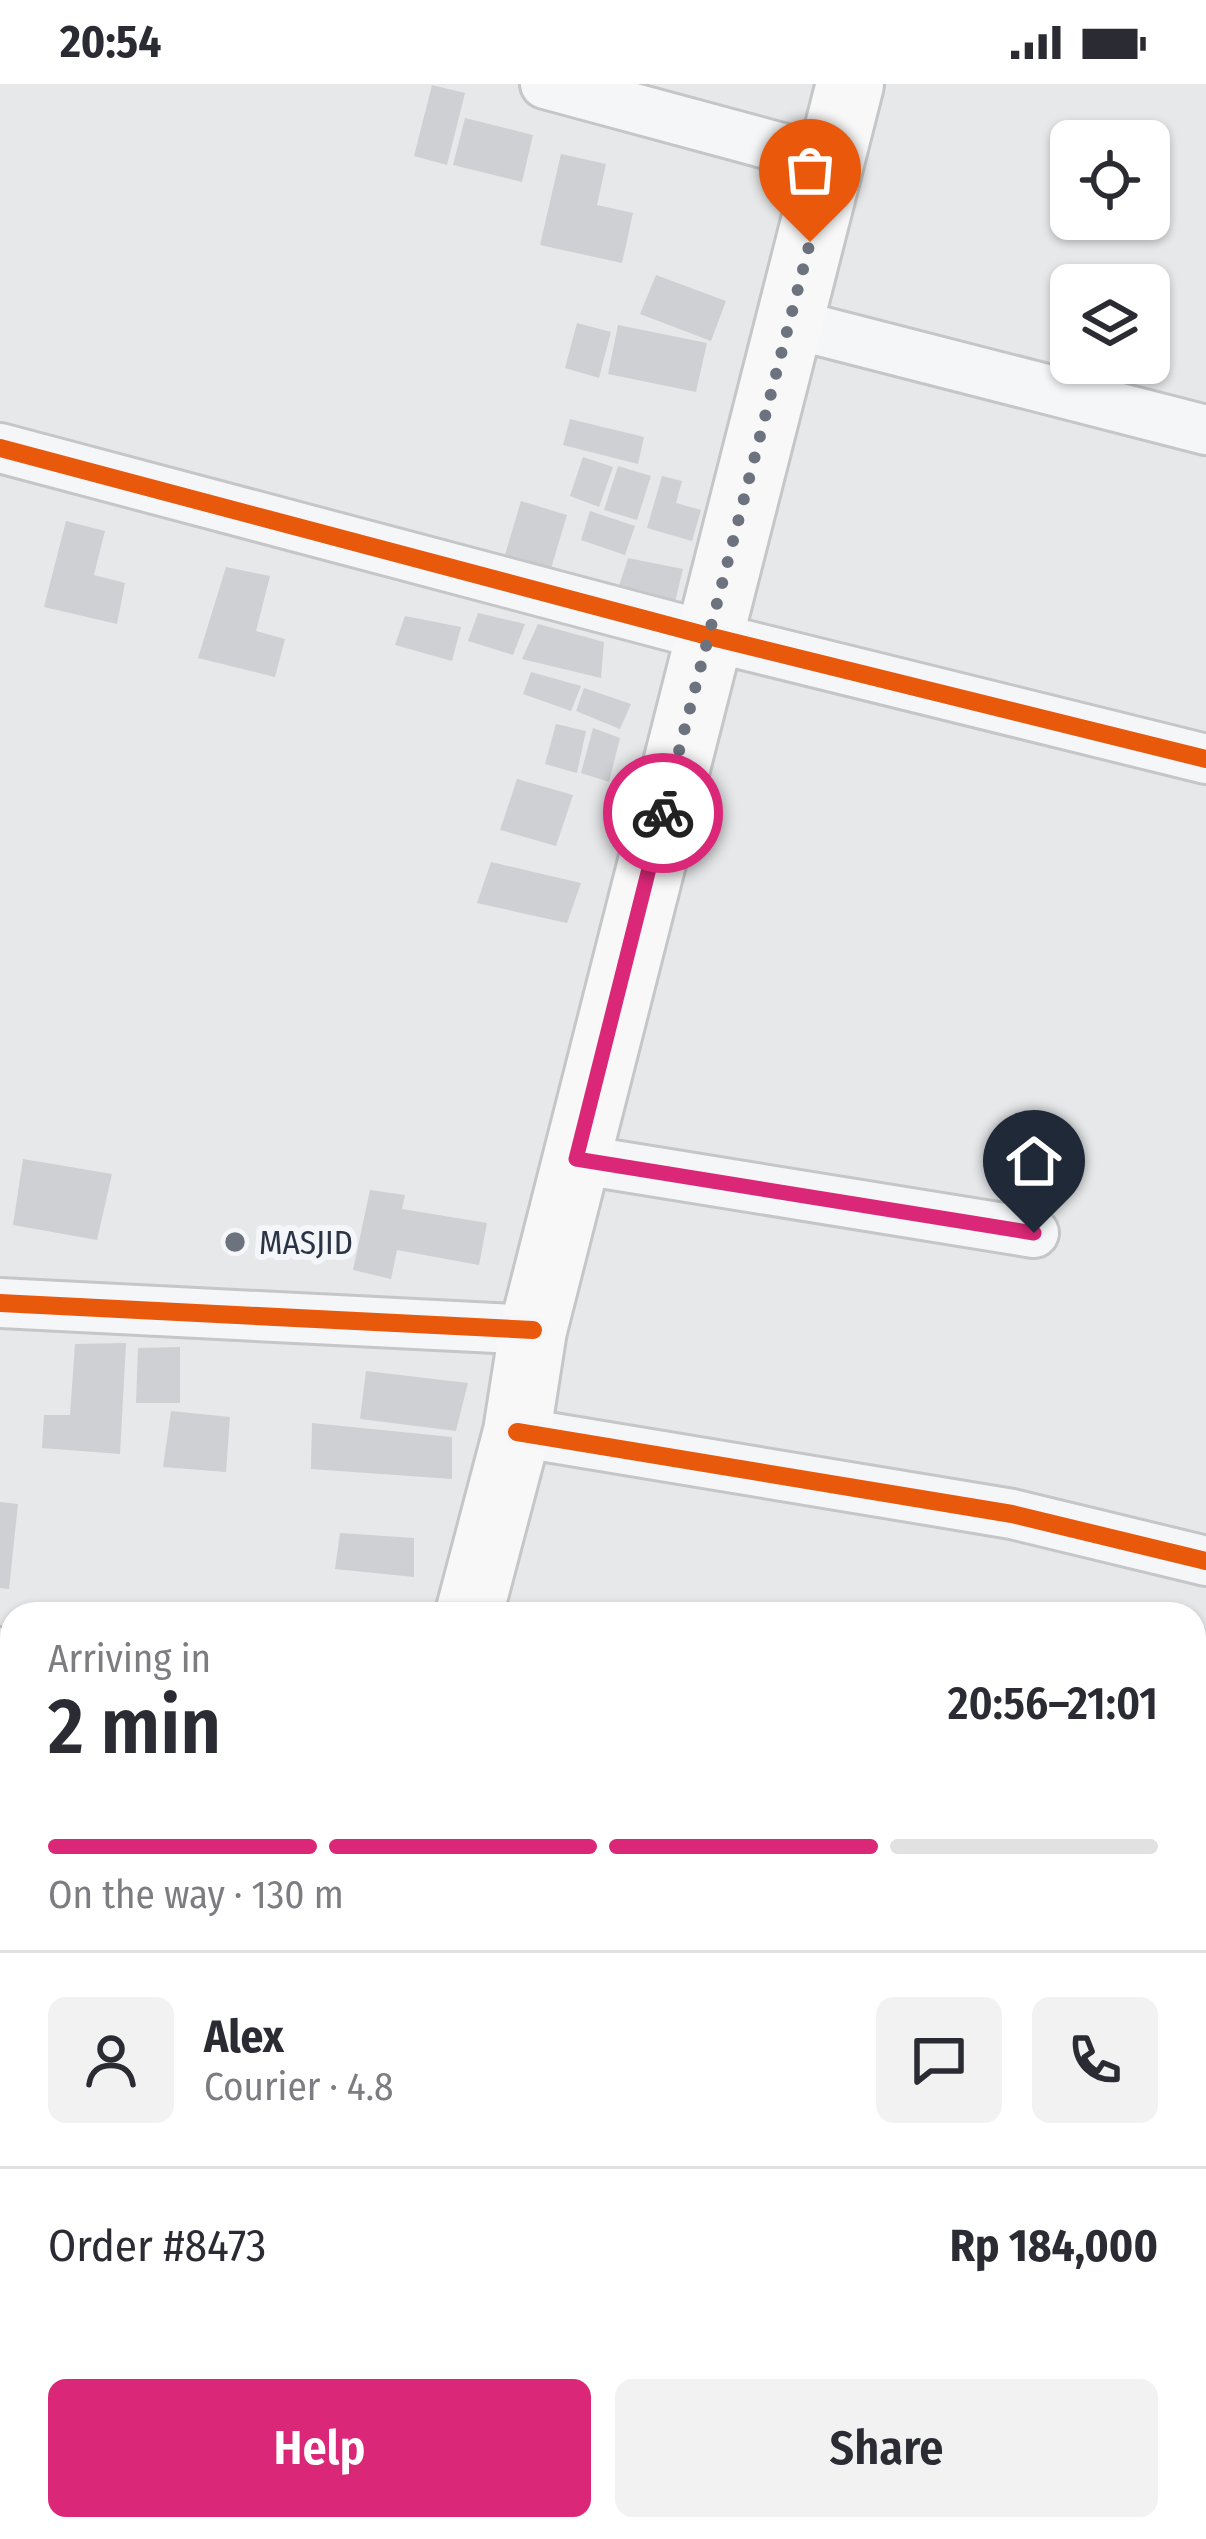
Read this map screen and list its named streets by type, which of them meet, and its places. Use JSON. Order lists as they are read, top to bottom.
{
  "places": ["MASJID"],
  "page": {
    "status": "20:54",
    "heading": ["2 min", "Arriving in", "20:56–21:01"],
    "panel": [
      "Alex",
      "Courier · 4.8",
      "Order #8473",
      "Rp 184,000"
    ],
    "bar": "On the way · 130 m",
    "buttons": ["Help", "Share"]
  }
}
